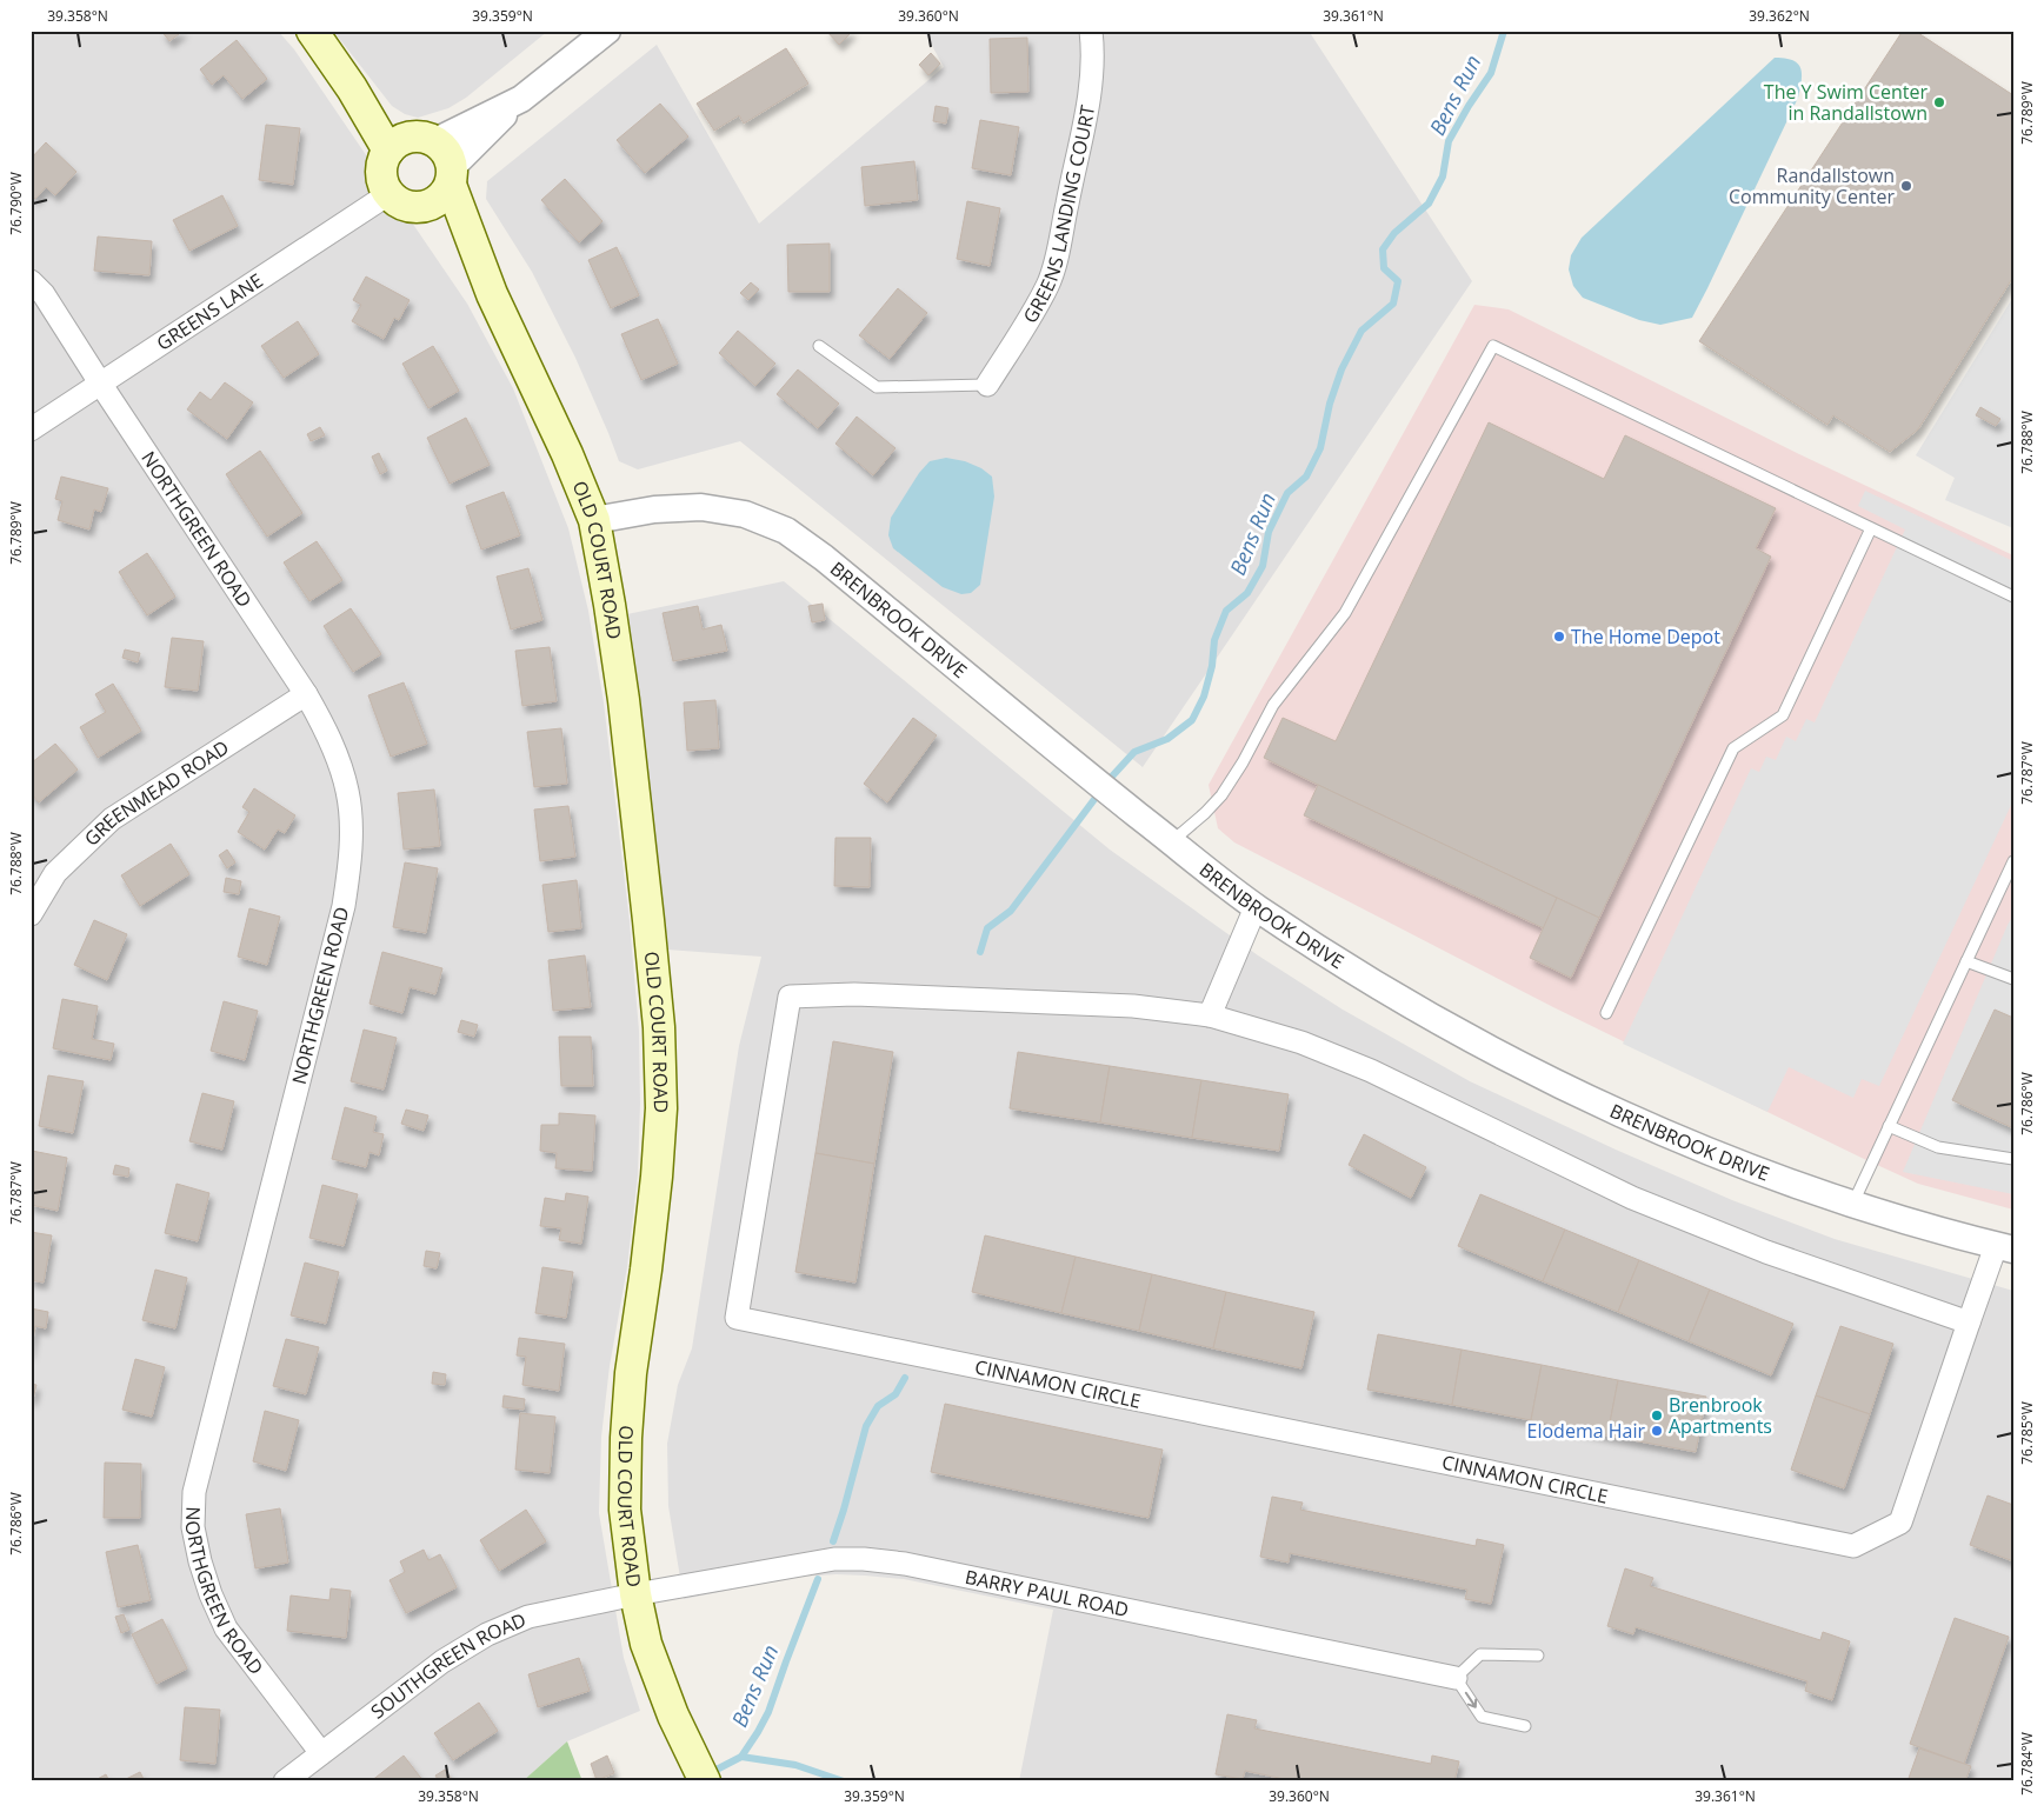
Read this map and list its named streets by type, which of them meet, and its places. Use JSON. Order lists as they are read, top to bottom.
{
  "streets": {
    "main road": ["OLD COURT ROAD"],
    "street": [
      "GREENS LANDING COURT",
      "GREENS LANE",
      "NORTHGREEN ROAD",
      "BRENBROOK DRIVE",
      "GREENMEAD ROAD",
      "CINNAMON CIRCLE",
      "BARRY PAUL ROAD",
      "SOUTHGREEN ROAD"
    ]
  },
  "crossings": [
    ["GREENS LANE", "NORTHGREEN ROAD"],
    ["GREENS LANE", "OLD COURT ROAD"],
    ["NORTHGREEN ROAD", "GREENMEAD ROAD"],
    ["NORTHGREEN ROAD", "SOUTHGREEN ROAD"],
    ["OLD COURT ROAD", "BRENBROOK DRIVE"],
    ["OLD COURT ROAD", "BARRY PAUL ROAD"],
    ["OLD COURT ROAD", "SOUTHGREEN ROAD"],
    ["BRENBROOK DRIVE", "CINNAMON CIRCLE"],
    ["BARRY PAUL ROAD", "SOUTHGREEN ROAD"]
  ],
  "water": ["Bens Run"],
  "places": [
    "The Y Swim Center in Randallstown",
    "Randallstown Community Center",
    "The Home Depot",
    "Brenbrook Apartments",
    "Elodema Hair"
  ],
  "coordinates": [
    "39.358°N",
    "39.359°N",
    "39.360°N",
    "39.361°N",
    "39.362°N",
    "76.789°W",
    "76.790°W",
    "76.788°W",
    "76.787°W",
    "76.786°W",
    "76.785°W",
    "76.784°W"
  ]
}
